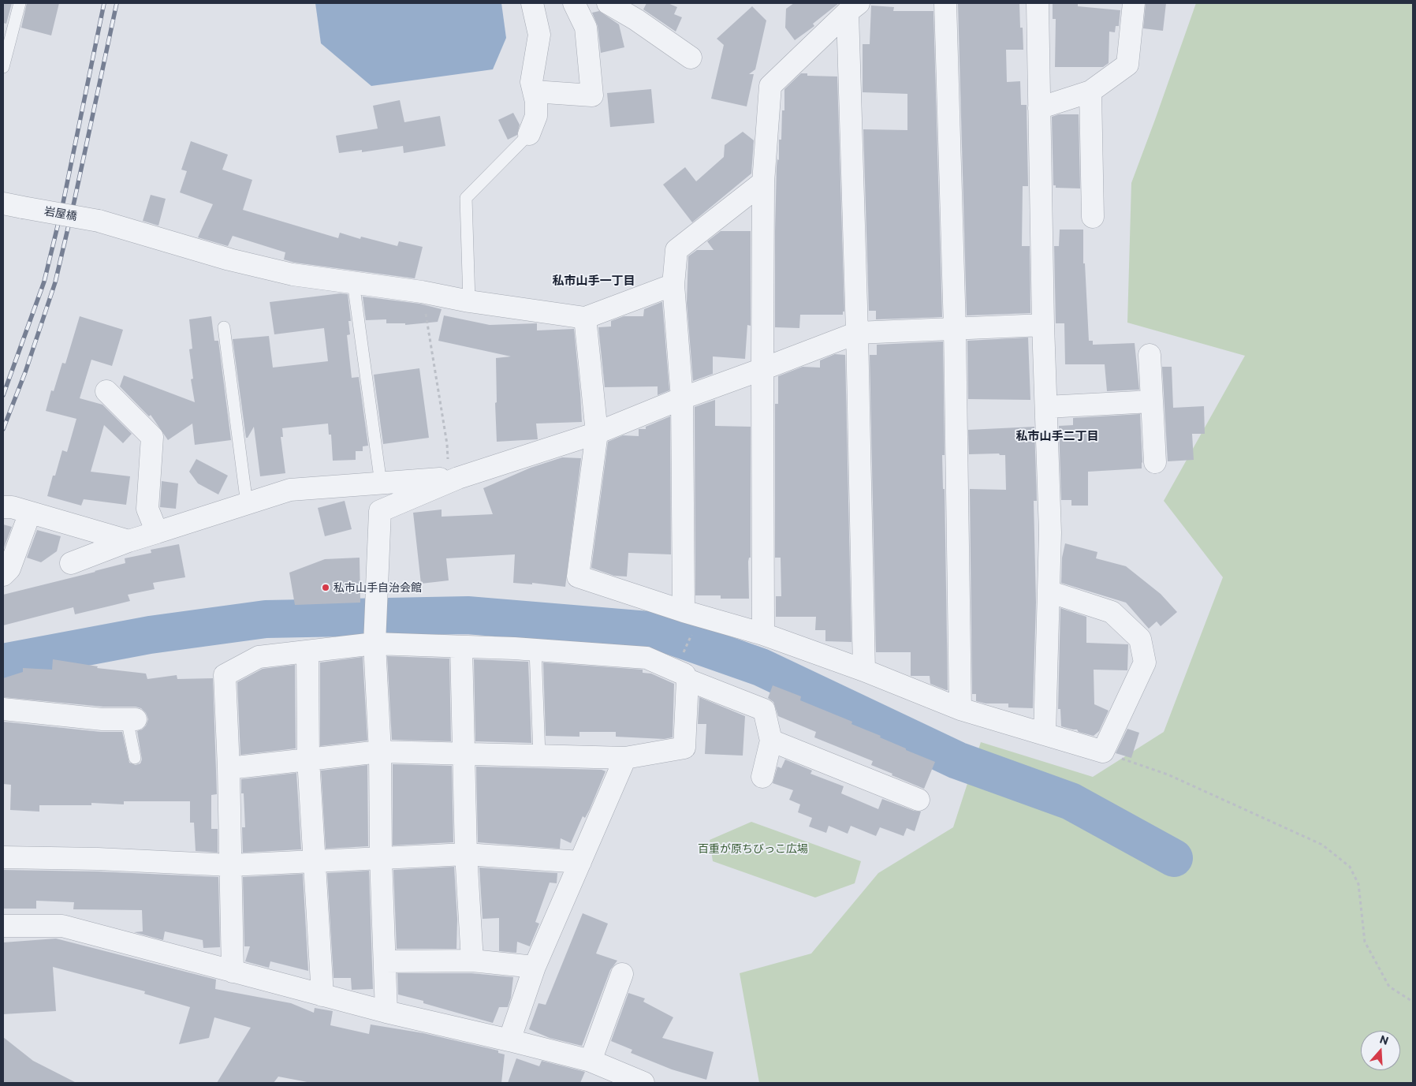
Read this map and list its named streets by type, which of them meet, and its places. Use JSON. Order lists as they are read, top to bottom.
{
  "streets": {
    "street": ["岩屋橋"]
  },
  "districts": ["私市山手一丁目", "私市山手二丁目"],
  "parks": ["百重が原ちびっこ広場"],
  "places": ["私市山手自治会館"],
  "north": "top"
}
